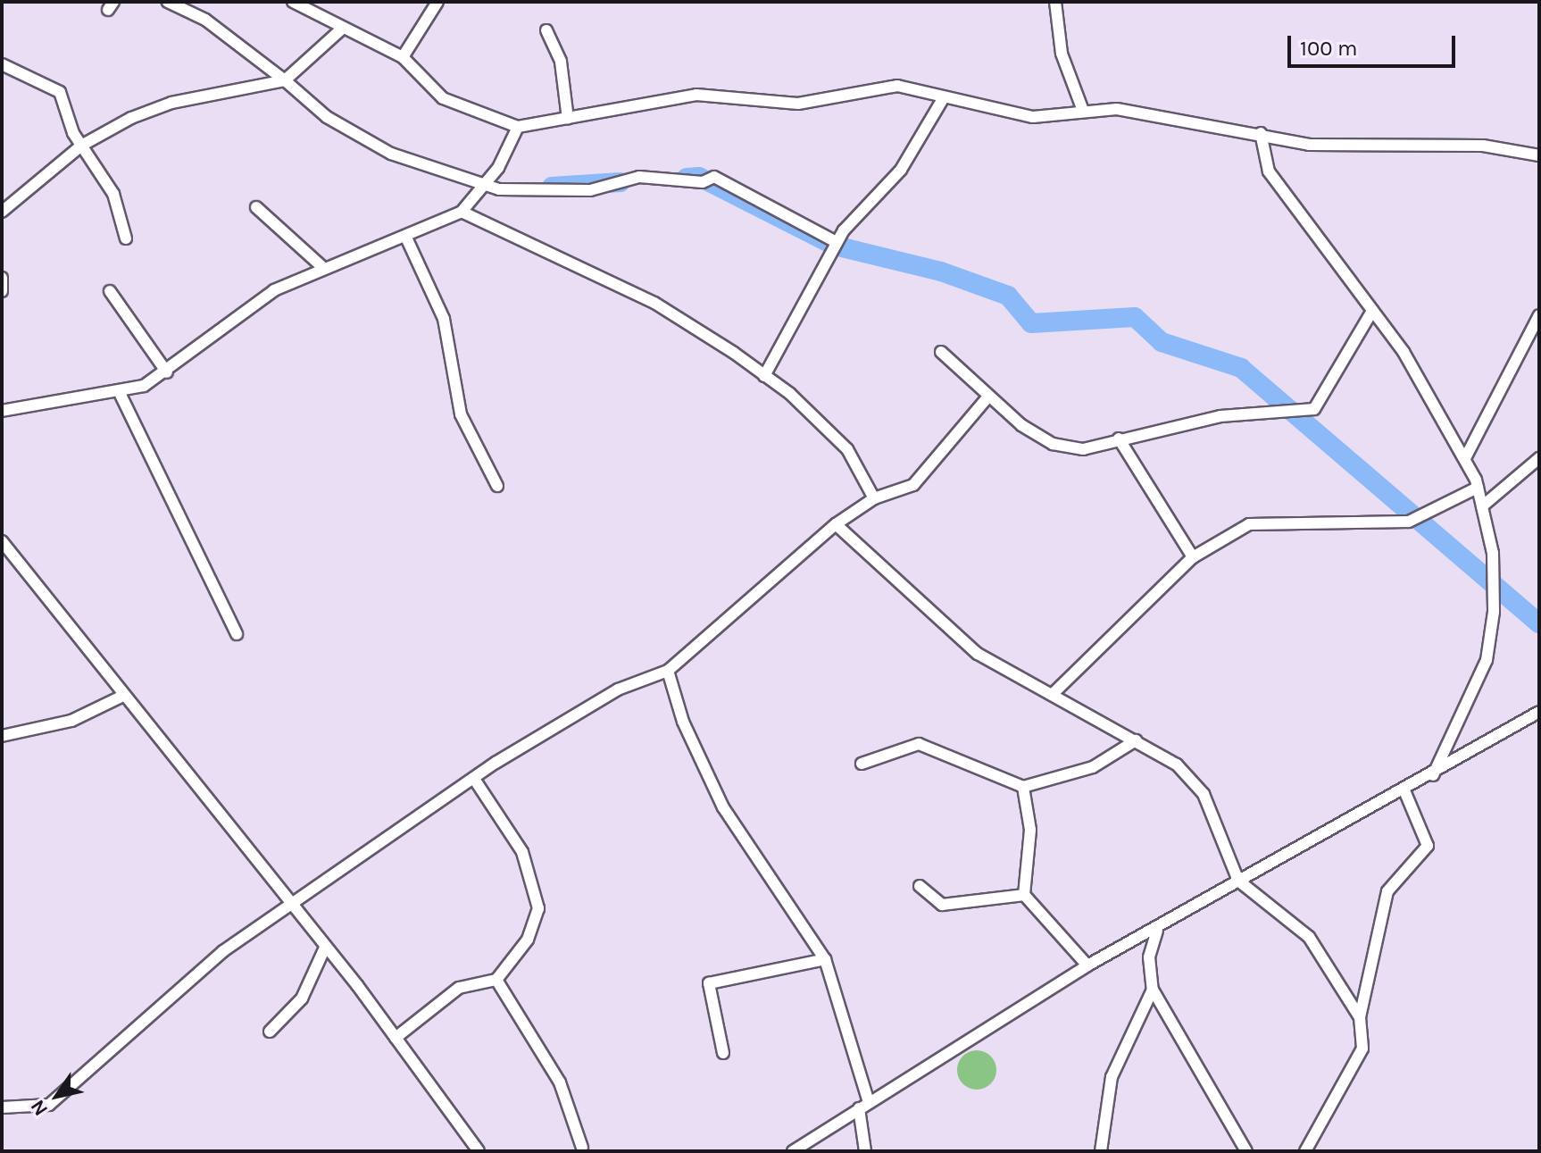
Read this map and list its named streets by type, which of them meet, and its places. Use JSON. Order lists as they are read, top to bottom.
{
  "scale_bar": "100 m",
  "north": "bottom left"
}
